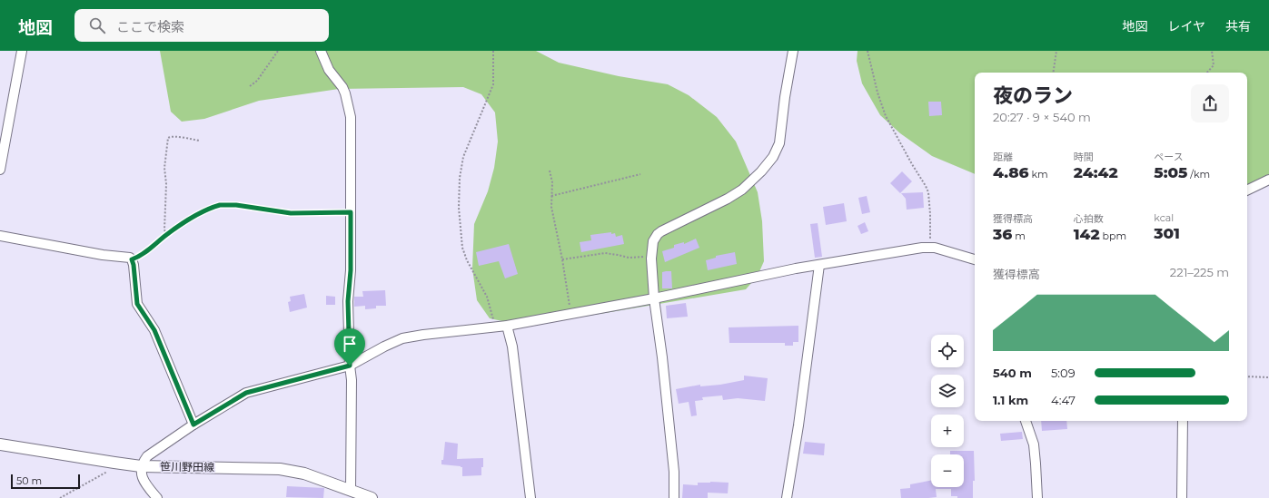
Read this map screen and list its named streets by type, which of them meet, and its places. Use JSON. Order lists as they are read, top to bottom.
{
  "streets": {
    "street": ["笹川野田線"]
  },
  "scale_bar": "50 m",
  "page": {
    "header": "地図",
    "search": "ここで検索",
    "nav": ["地図", "レイヤ", "共有"],
    "heading": ["夜のラン", "20:27 · 9 × 540 m"],
    "stats": [
      ["距離", "4.86 km"],
      ["時間", "24:42"],
      ["ペース", "5:05 /km"],
      ["獲得標高", "36 m"],
      ["心拍数", "142 bpm"],
      ["kcal", "301"]
    ],
    "chart": ["獲得標高", "221–225 m"],
    "map_buttons": ["+", "−"],
    "list": [
      {
        "name": "540 m",
        "note": "5:09"
      },
      {
        "name": "1.1 km",
        "note": "4:47"
      }
    ],
    "scale": "50 m"
  }
}
